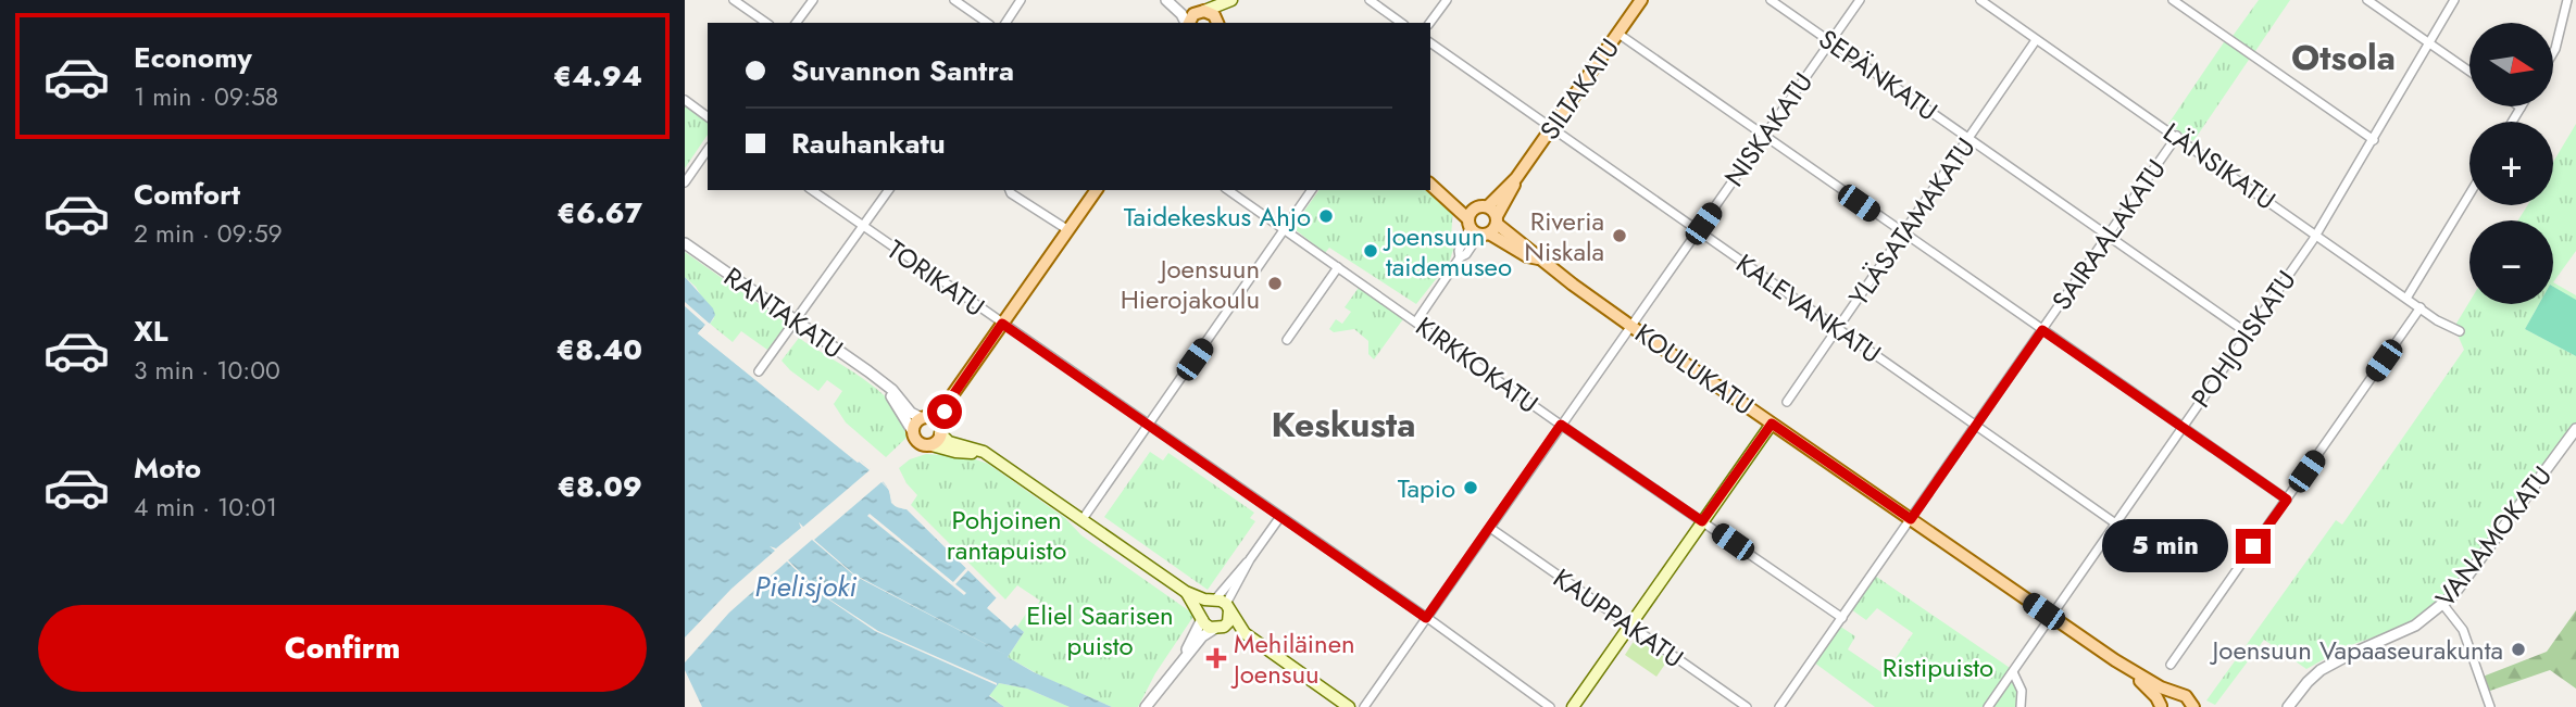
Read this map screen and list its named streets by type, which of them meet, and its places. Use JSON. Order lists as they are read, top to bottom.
{
  "streets": {
    "main road": ["SILTAKATU", "RANTAKATU", "KOULUKATU"],
    "street": [
      "SEPÄNKATU",
      "NISKAKATU",
      "LÄNSIKATU",
      "YLÄSATAMAKATU",
      "SAIRAALAKATU",
      "TORIKATU",
      "KALEVANKATU",
      "POHJOISKATU",
      "KIRKKOKATU",
      "VANAMOKATU",
      "KAUPPAKATU"
    ]
  },
  "crossings": [
    ["SEPÄNKATU", "NISKAKATU"],
    ["SEPÄNKATU", "YLÄSATAMAKATU"],
    ["SEPÄNKATU", "SAIRAALAKATU"],
    ["SEPÄNKATU", "POHJOISKATU"],
    ["SILTAKATU", "KALEVANKATU"],
    ["SILTAKATU", "KIRKKOKATU"],
    ["SILTAKATU", "KOULUKATU"],
    ["NISKAKATU", "TORIKATU"],
    ["NISKAKATU", "KALEVANKATU"],
    ["NISKAKATU", "KIRKKOKATU"],
    ["NISKAKATU", "KOULUKATU"],
    ["NISKAKATU", "KAUPPAKATU"],
    ["LÄNSIKATU", "YLÄSATAMAKATU"],
    ["LÄNSIKATU", "SAIRAALAKATU"],
    ["LÄNSIKATU", "POHJOISKATU"],
    ["YLÄSATAMAKATU", "KALEVANKATU"],
    ["SAIRAALAKATU", "KALEVANKATU"],
    ["SAIRAALAKATU", "KIRKKOKATU"],
    ["SAIRAALAKATU", "KOULUKATU"],
    ["KALEVANKATU", "POHJOISKATU"],
    ["POHJOISKATU", "KOULUKATU"]
  ],
  "districts": ["Otsola", "Keskusta"],
  "water": ["Pielisjoki"],
  "parks": ["Pohjoinen rantapuisto", "Eliel Saarisen puisto", "Ristipuisto"],
  "places": {
    "other": [
      "Taidekeskus Ahjo",
      "Riveria Niskala",
      "Joensuun taidemuseo",
      "Joensuun Hierojakoulu",
      "Tapio",
      "Joensuun Vapaaseurakunta"
    ],
    "health": ["Mehiläinen Joensuu"]
  },
  "north": "right",
  "page": {
    "list": [
      {
        "name": "Economy",
        "note": "1 min · 09:58",
        "value": "€4.94"
      },
      {
        "name": "Comfort",
        "note": "2 min · 09:59",
        "value": "€6.67"
      },
      {
        "name": "XL",
        "note": "3 min · 10:00",
        "value": "€8.40"
      },
      {
        "name": "Moto",
        "note": "4 min · 10:01",
        "value": "€8.09"
      }
    ],
    "map_buttons": ["+", "−"],
    "banner": ["Suvannon Santra", "Rauhankatu"],
    "bubble": "5 min",
    "buttons": "Confirm"
  }
}
